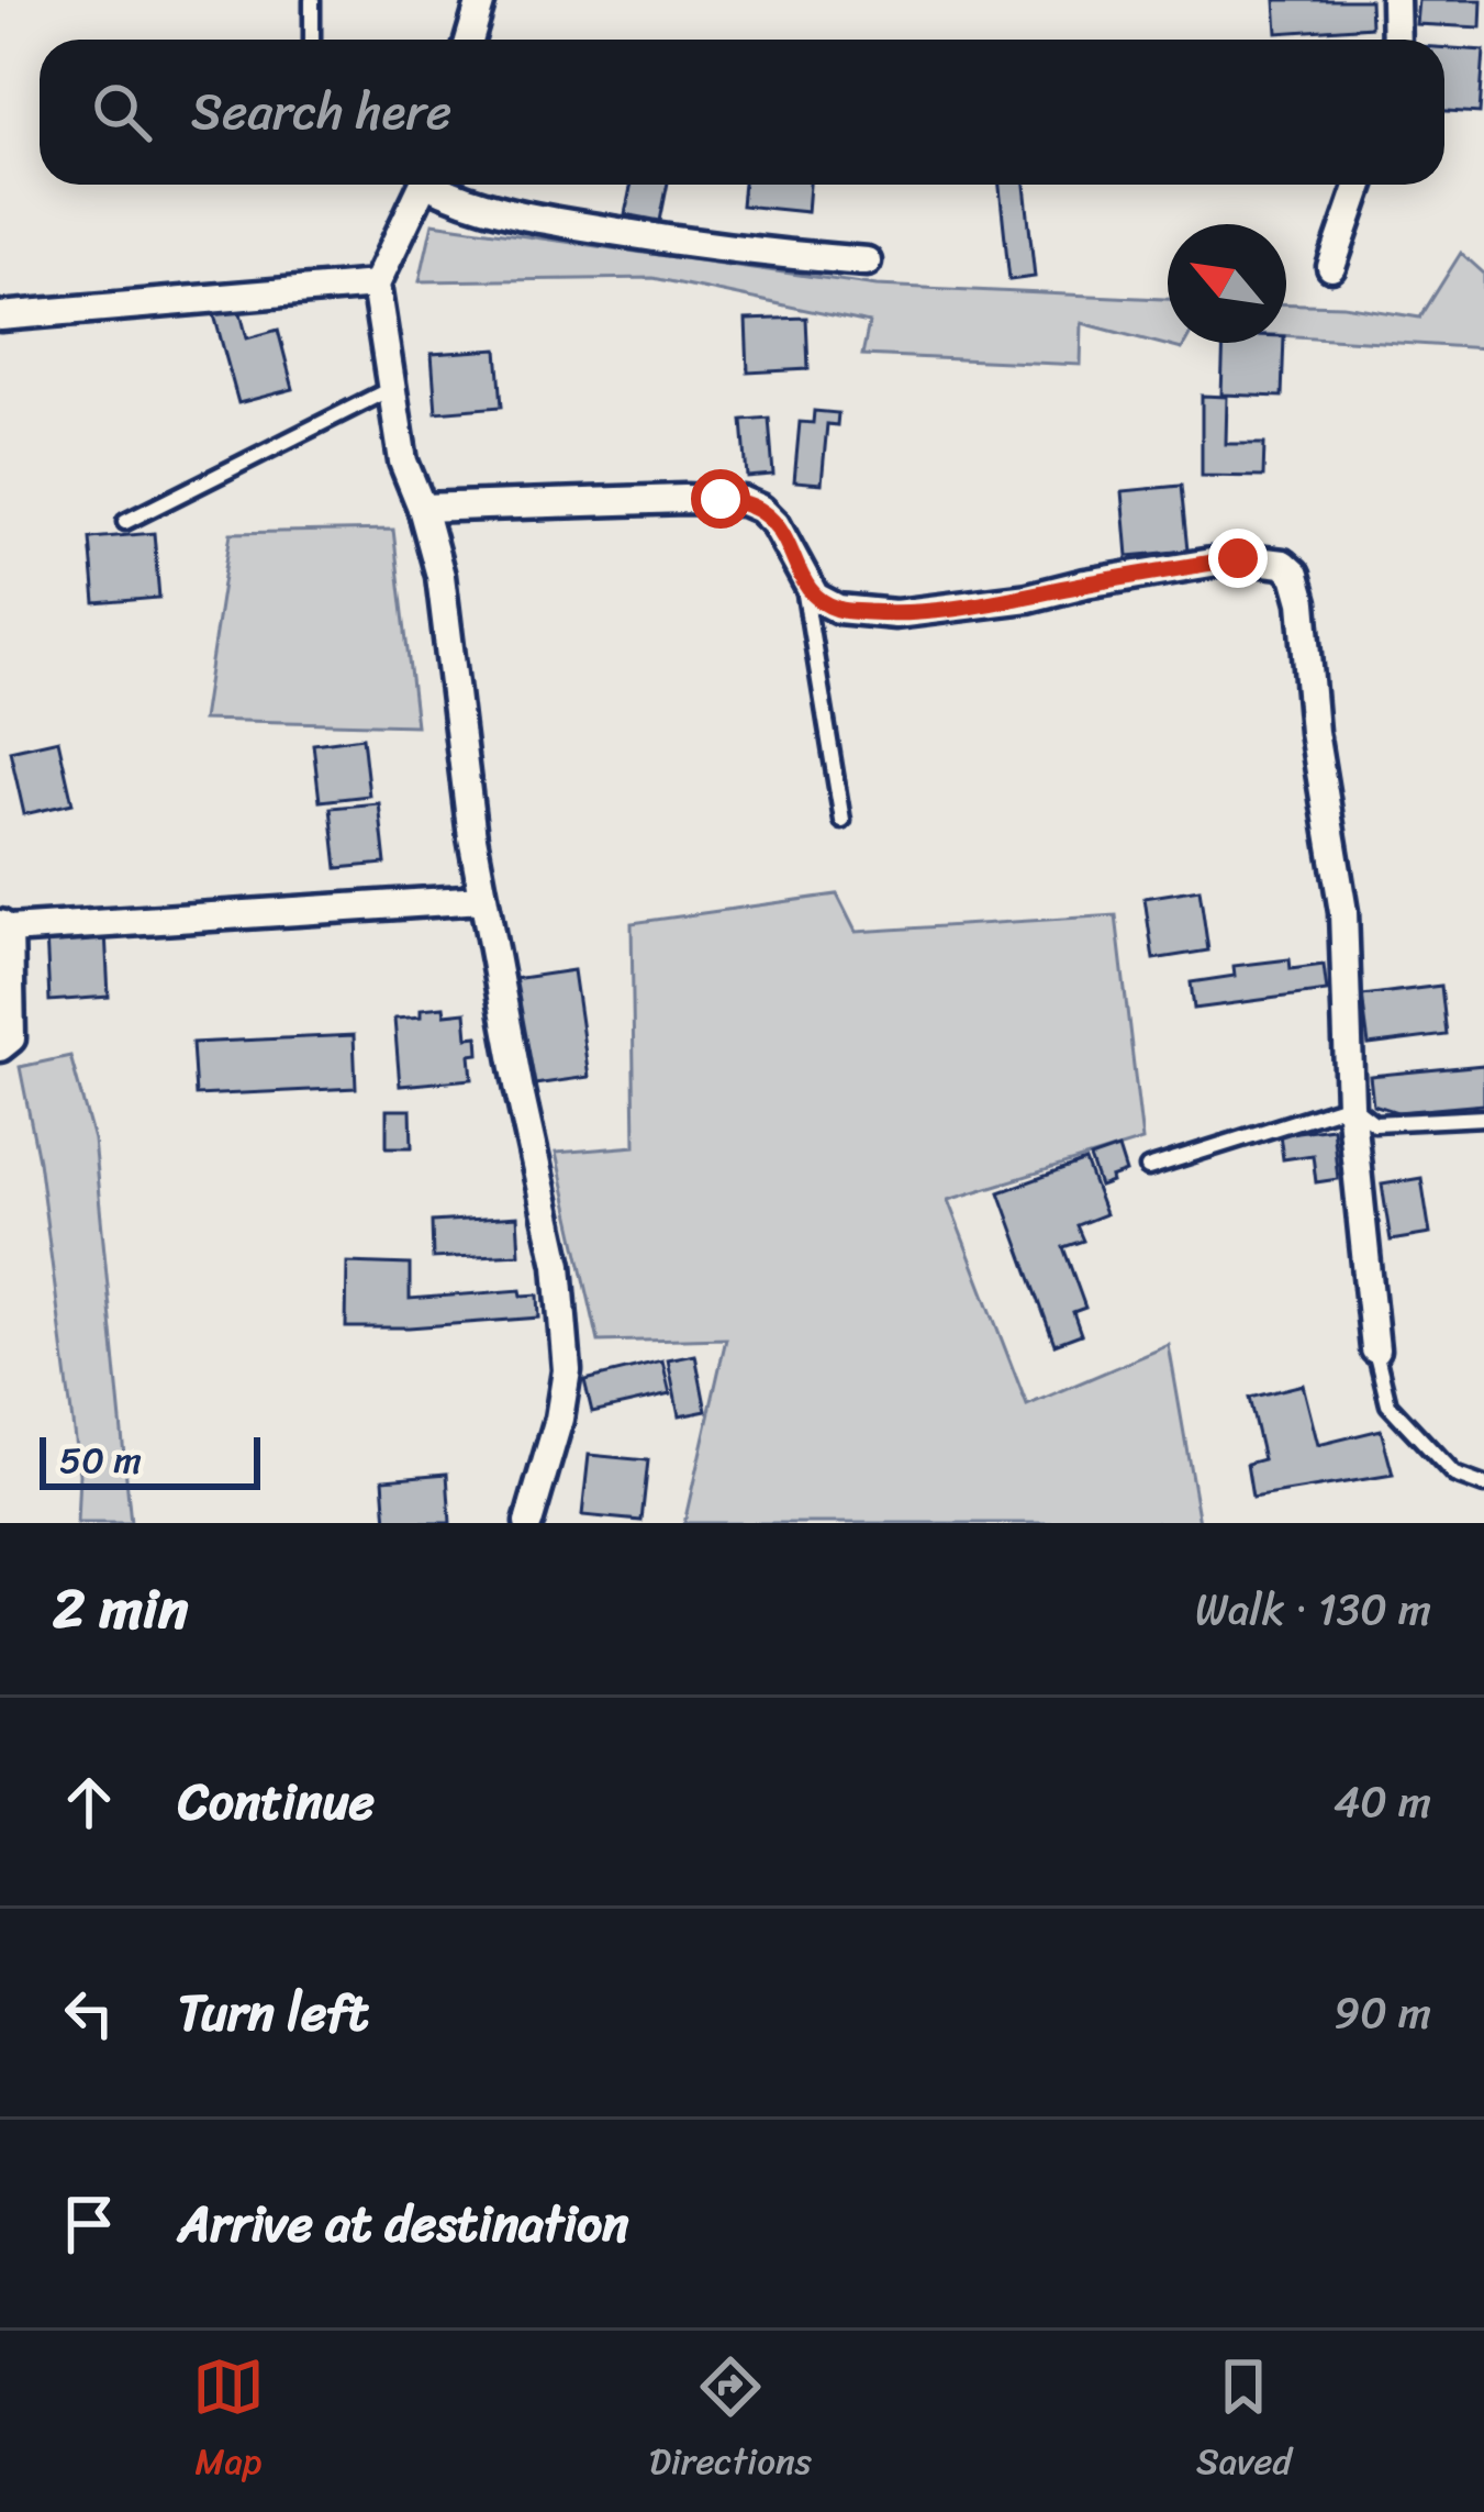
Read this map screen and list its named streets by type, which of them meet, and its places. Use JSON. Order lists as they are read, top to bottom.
{
  "scale_bar": "50 m",
  "north": "top left",
  "page": {
    "search": "Search here",
    "scale": "50 m",
    "heading": ["2 min", "Walk · 130 m"],
    "list": [
      ["Continue", "40 m"],
      ["Turn left", "90 m"],
      "Arrive at destination"
    ],
    "nav": ["Map", "Directions", "Saved"]
  }
}
